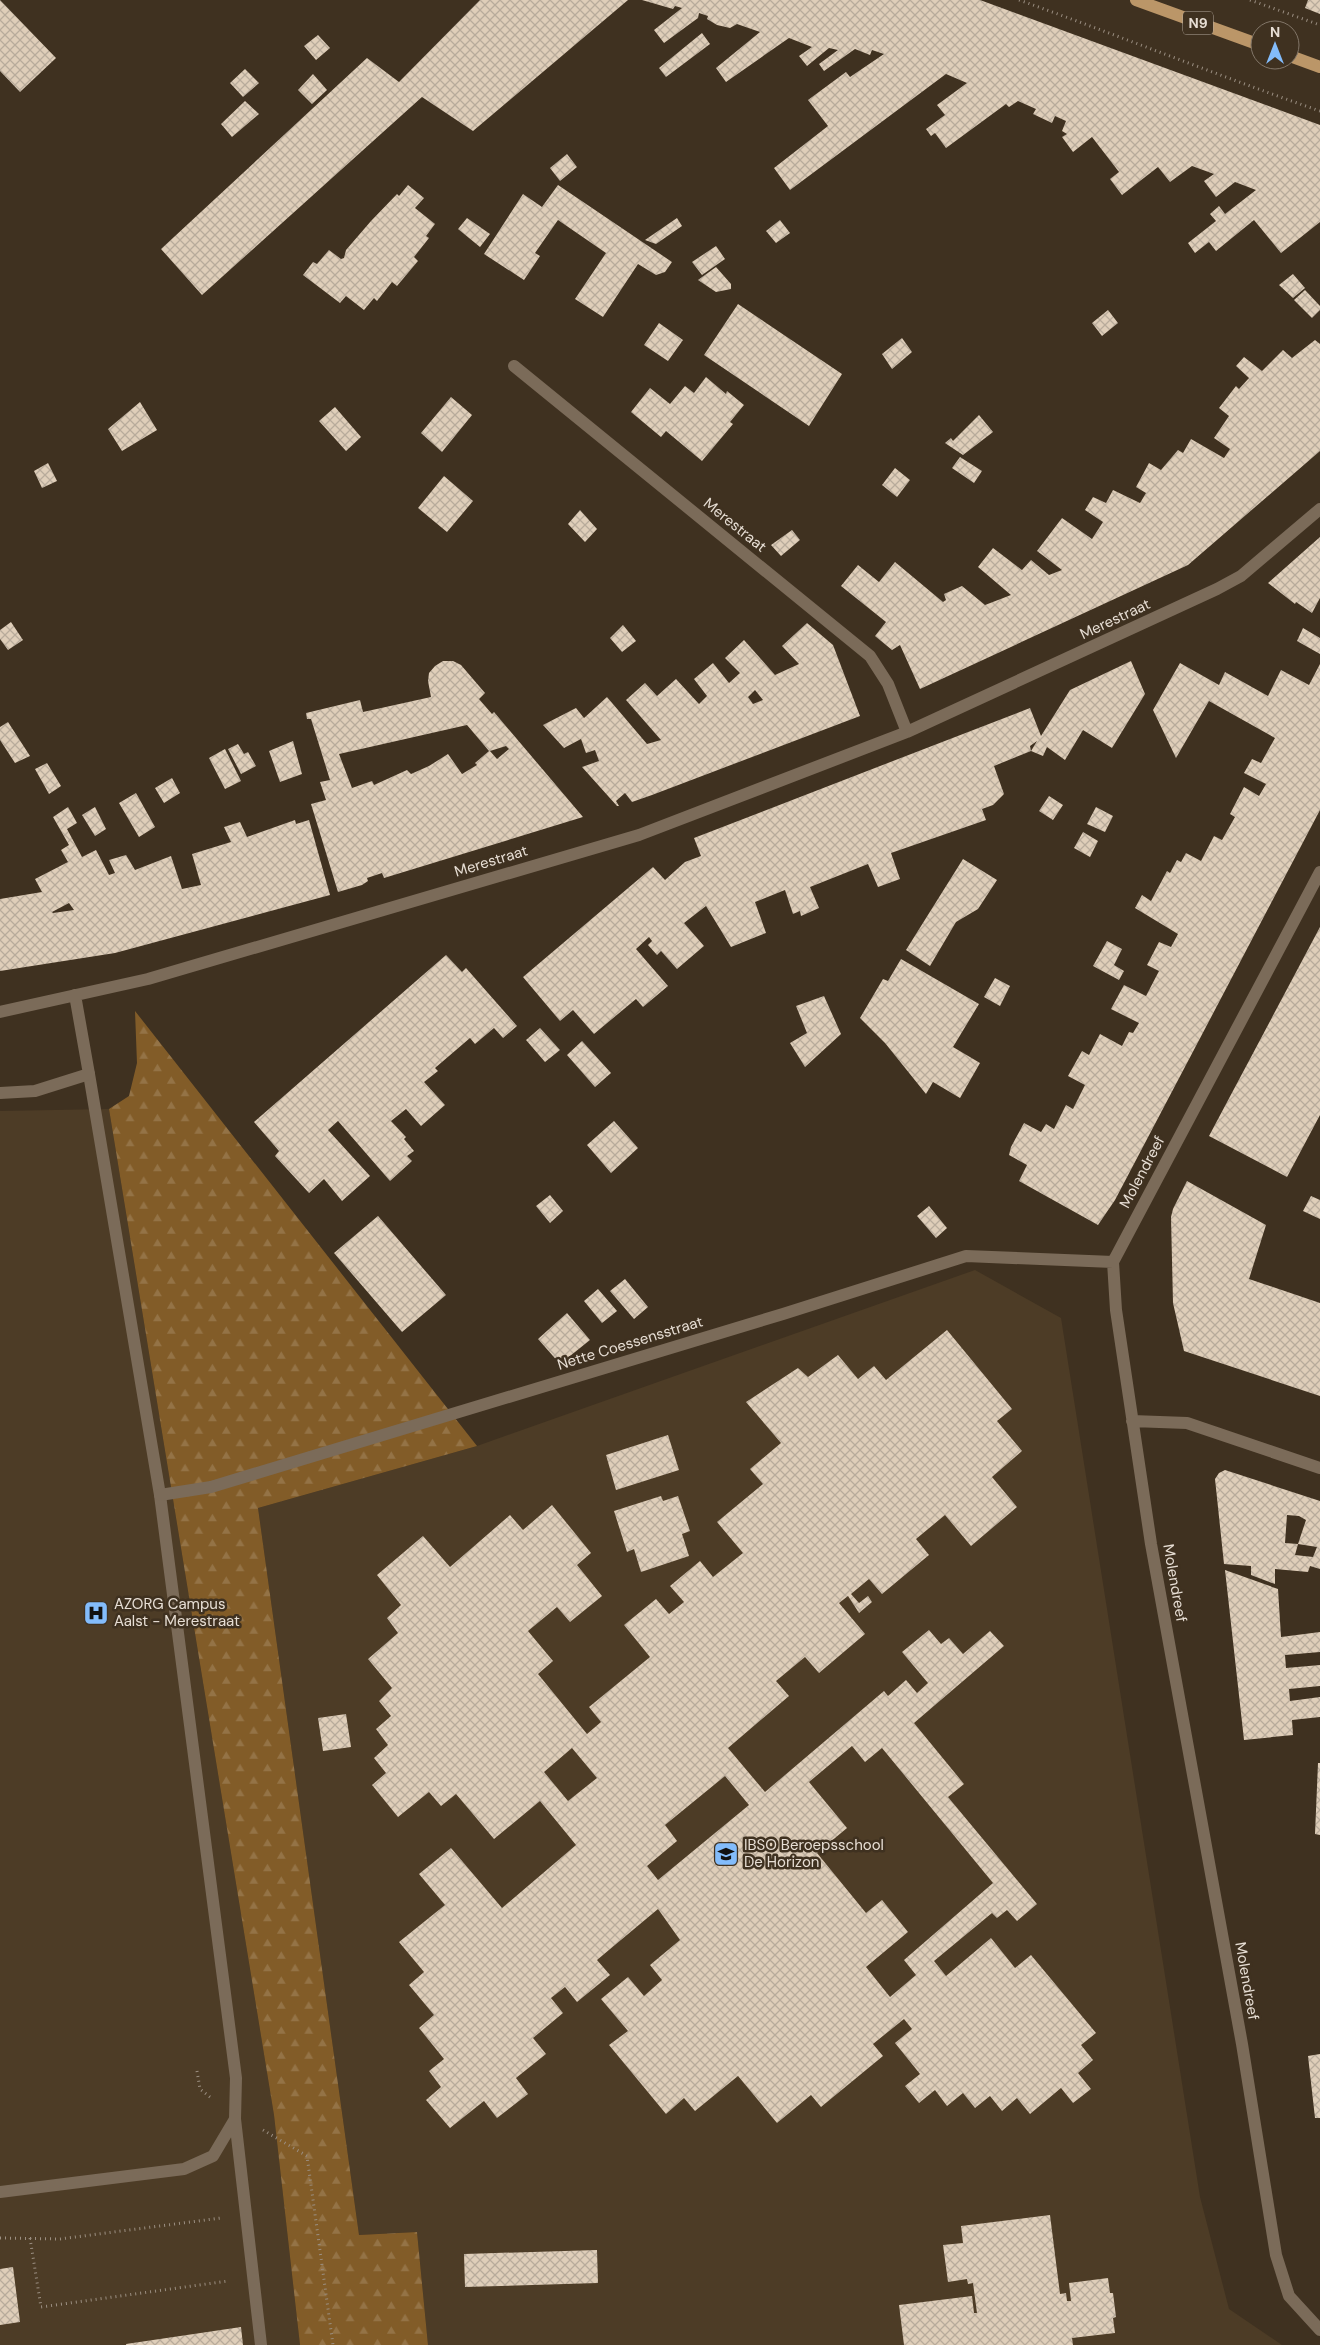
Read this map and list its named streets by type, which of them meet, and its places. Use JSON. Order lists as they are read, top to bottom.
{
  "streets": {
    "main road": ["N9"],
    "street": ["Merestraat", "Molendreef", "Nette Coessensstraat"]
  },
  "crossings": [
    ["Molendreef", "Nette Coessensstraat"]
  ],
  "places": {
    "hospital": ["AZORG Campus Aalst - Merestraat"],
    "school or university": ["IBSO Beroepsschool De Horizon"]
  },
  "north": "top"
}
